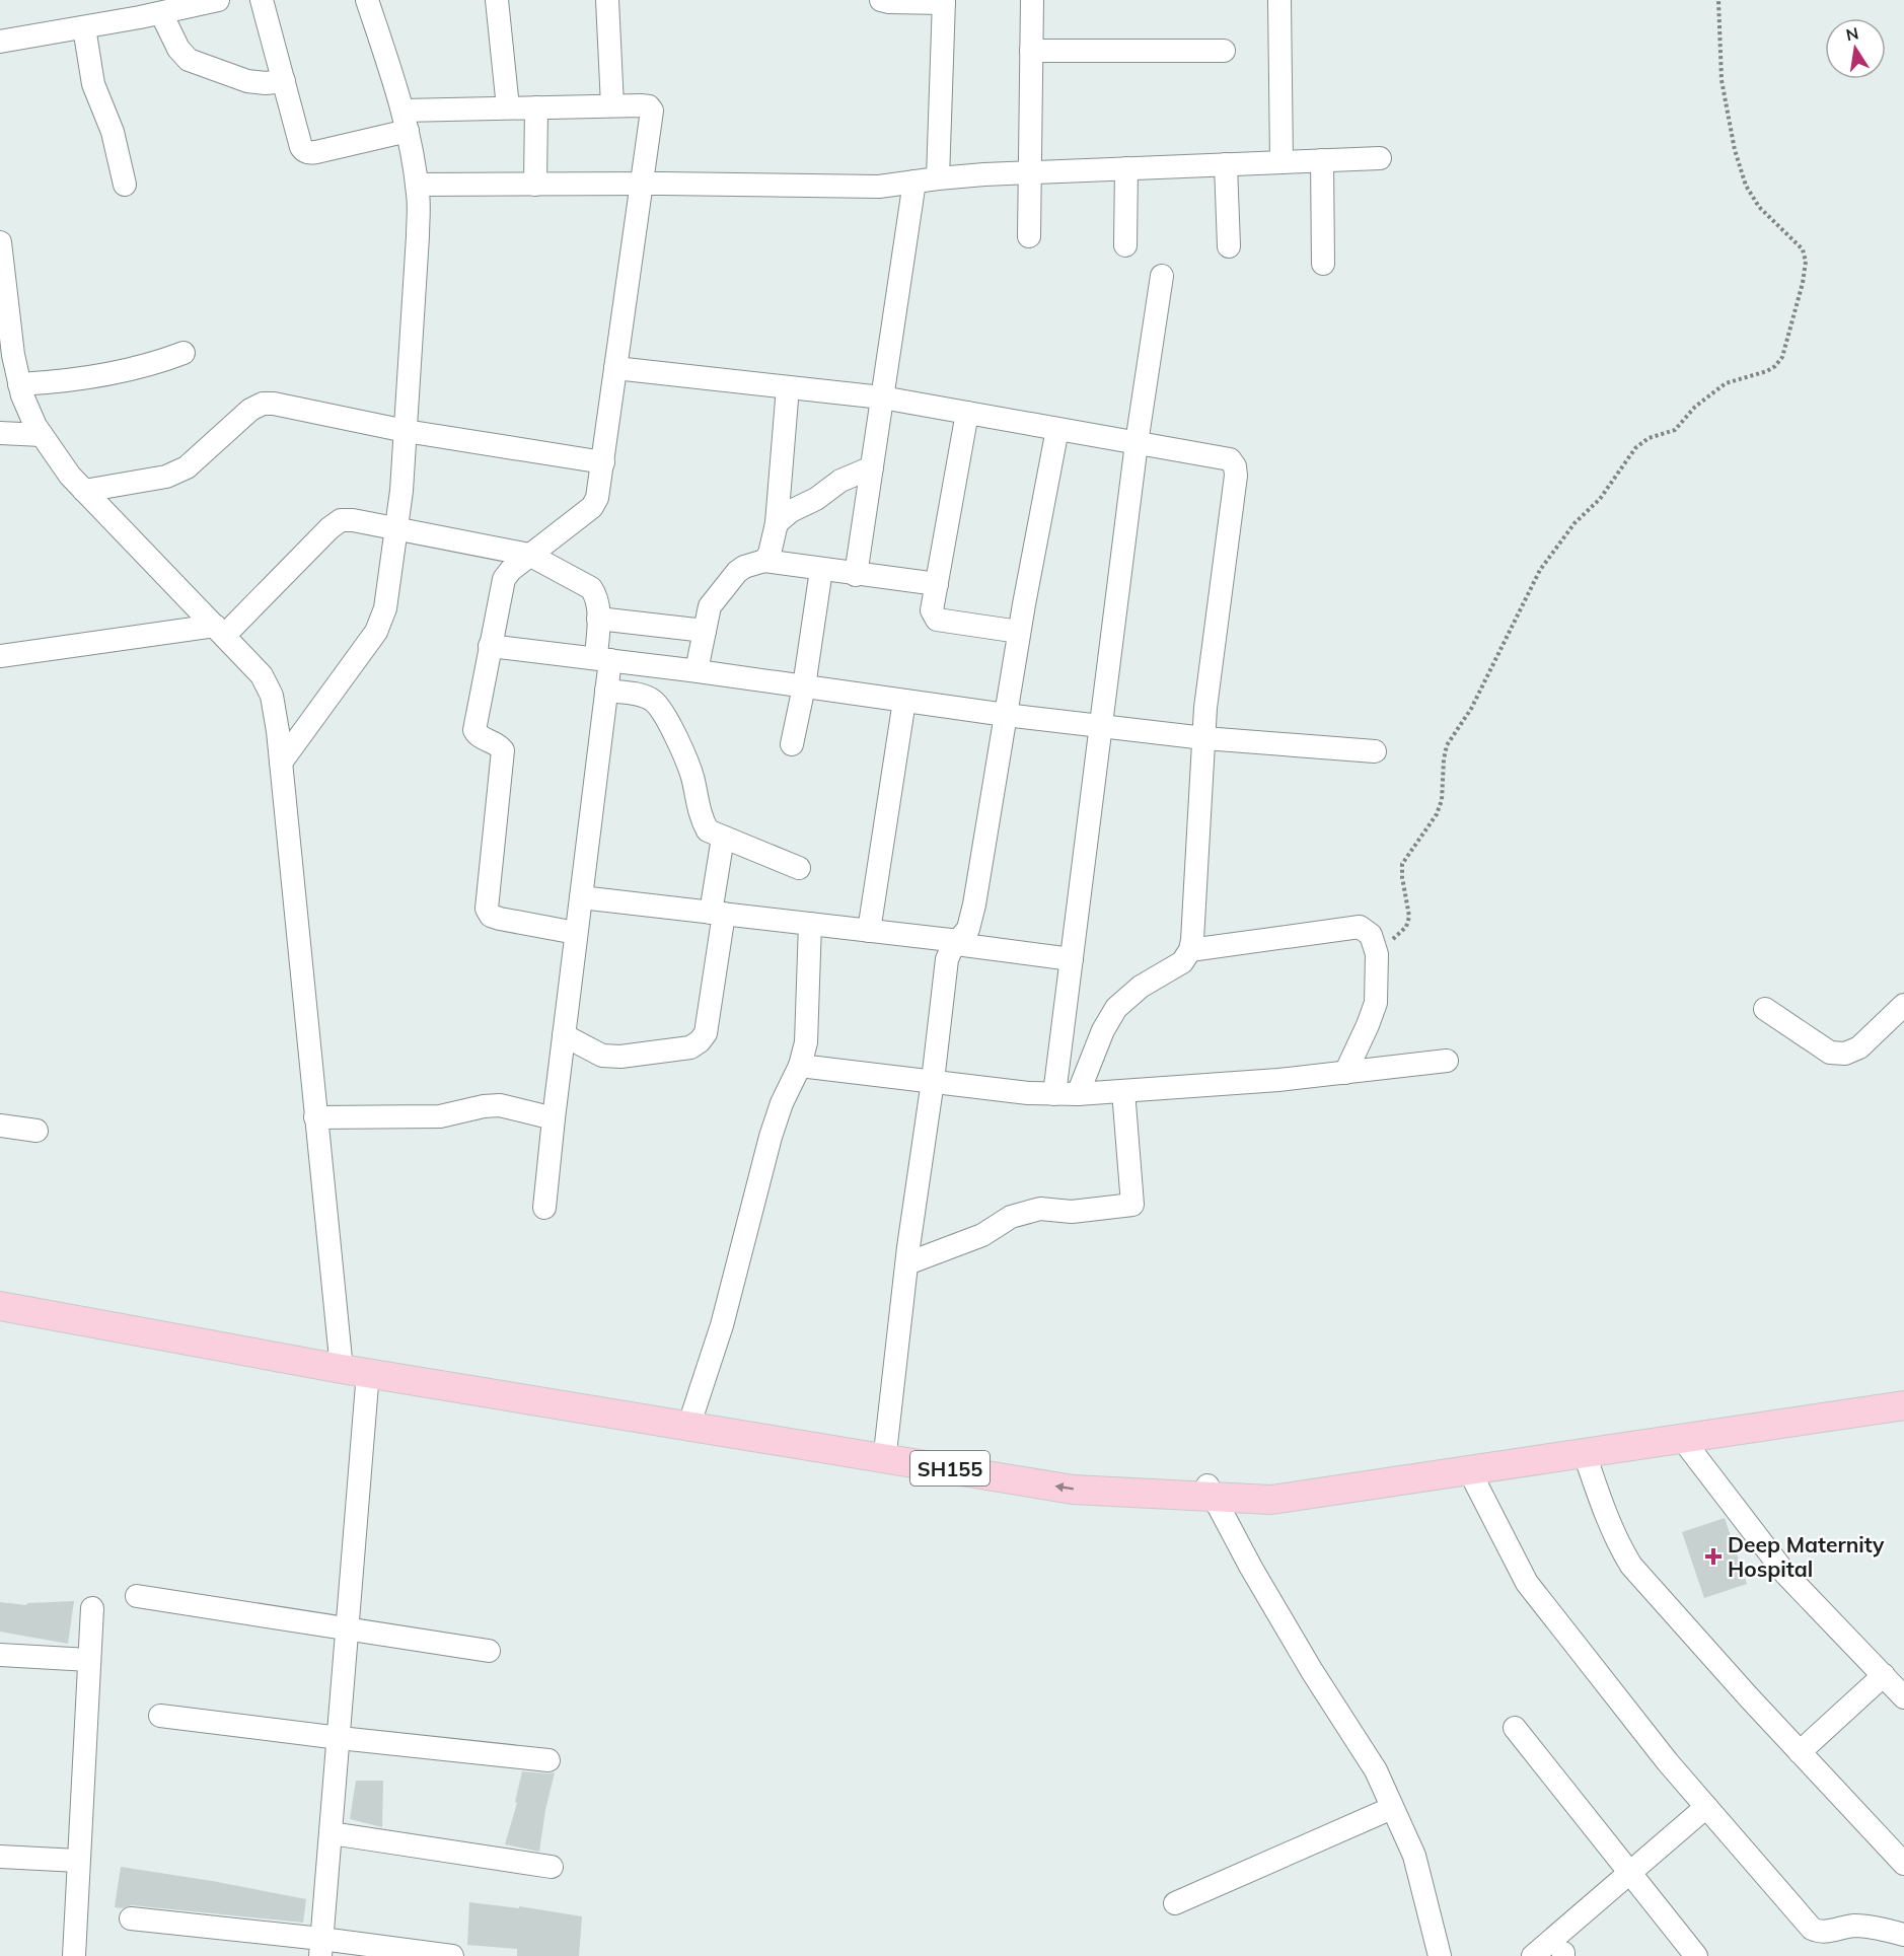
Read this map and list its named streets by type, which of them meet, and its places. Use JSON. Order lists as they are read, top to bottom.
{
  "streets": {
    "main road": ["SH155"]
  },
  "places": {
    "health": ["Deep Maternity Hospital"]
  },
  "north": "top"
}
